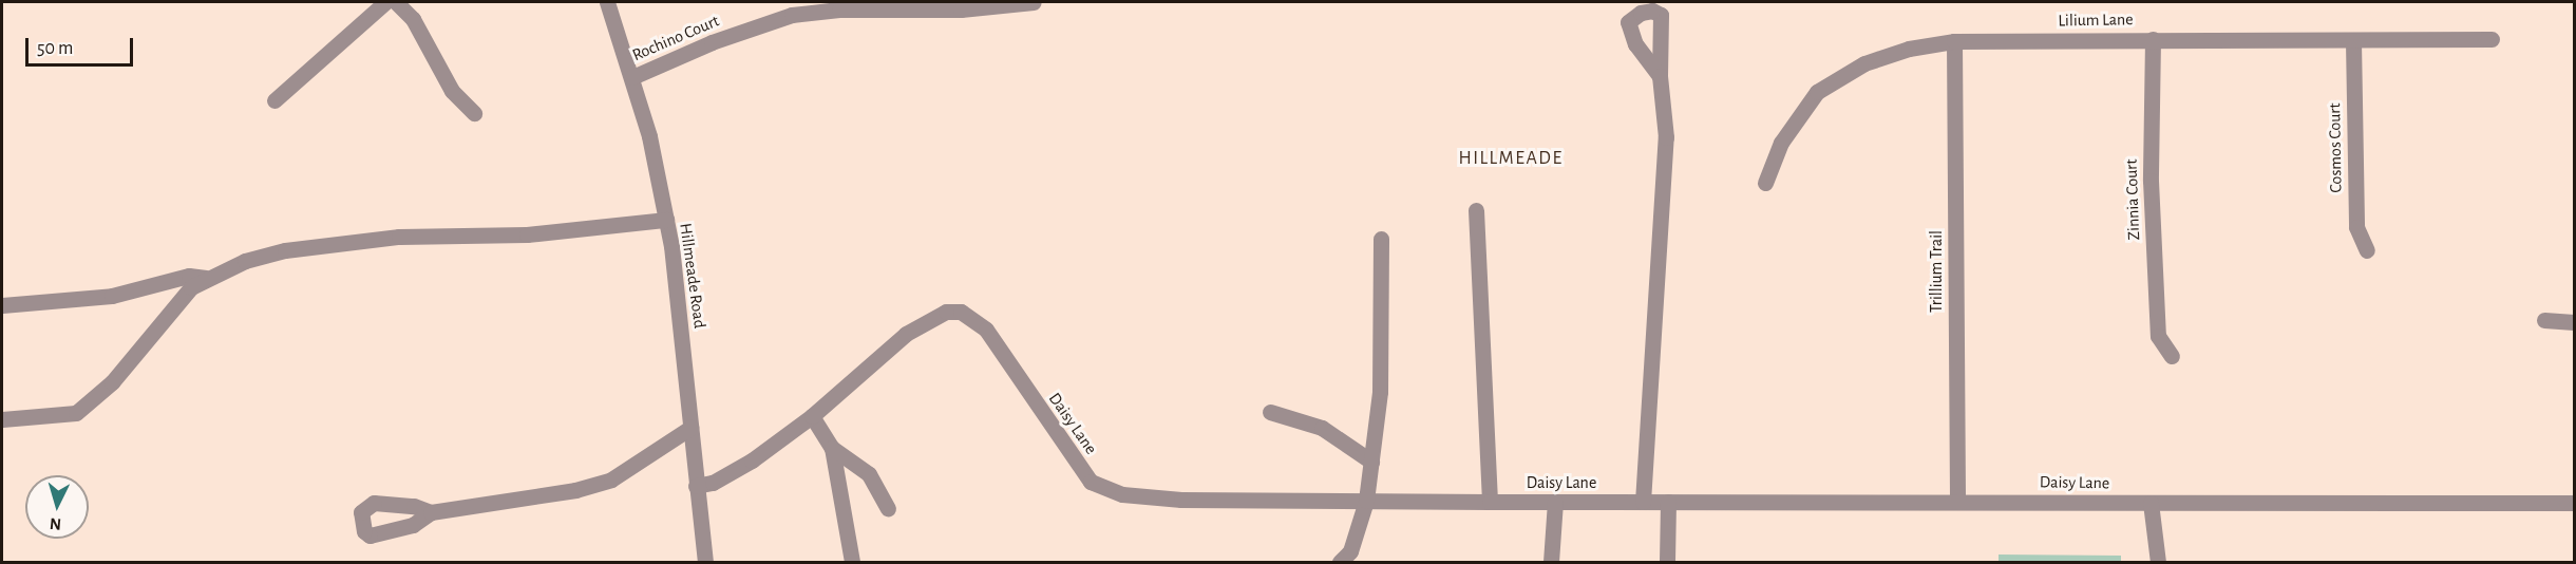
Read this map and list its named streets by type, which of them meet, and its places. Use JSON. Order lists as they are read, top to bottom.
{
  "streets": {
    "street": [
      "Lilium Lane",
      "Rochino Court",
      "Cosmos Court",
      "Zinnia Court",
      "Trillium Trail",
      "Hillmeade Road",
      "Daisy Lane"
    ]
  },
  "crossings": [
    ["Lilium Lane", "Cosmos Court"],
    ["Lilium Lane", "Zinnia Court"],
    ["Lilium Lane", "Trillium Trail"],
    ["Rochino Court", "Hillmeade Road"],
    ["Trillium Trail", "Daisy Lane"],
    ["Hillmeade Road", "Daisy Lane"]
  ],
  "districts": ["HILLMEADE"],
  "scale_bar": "50 m",
  "north": "bottom"
}
